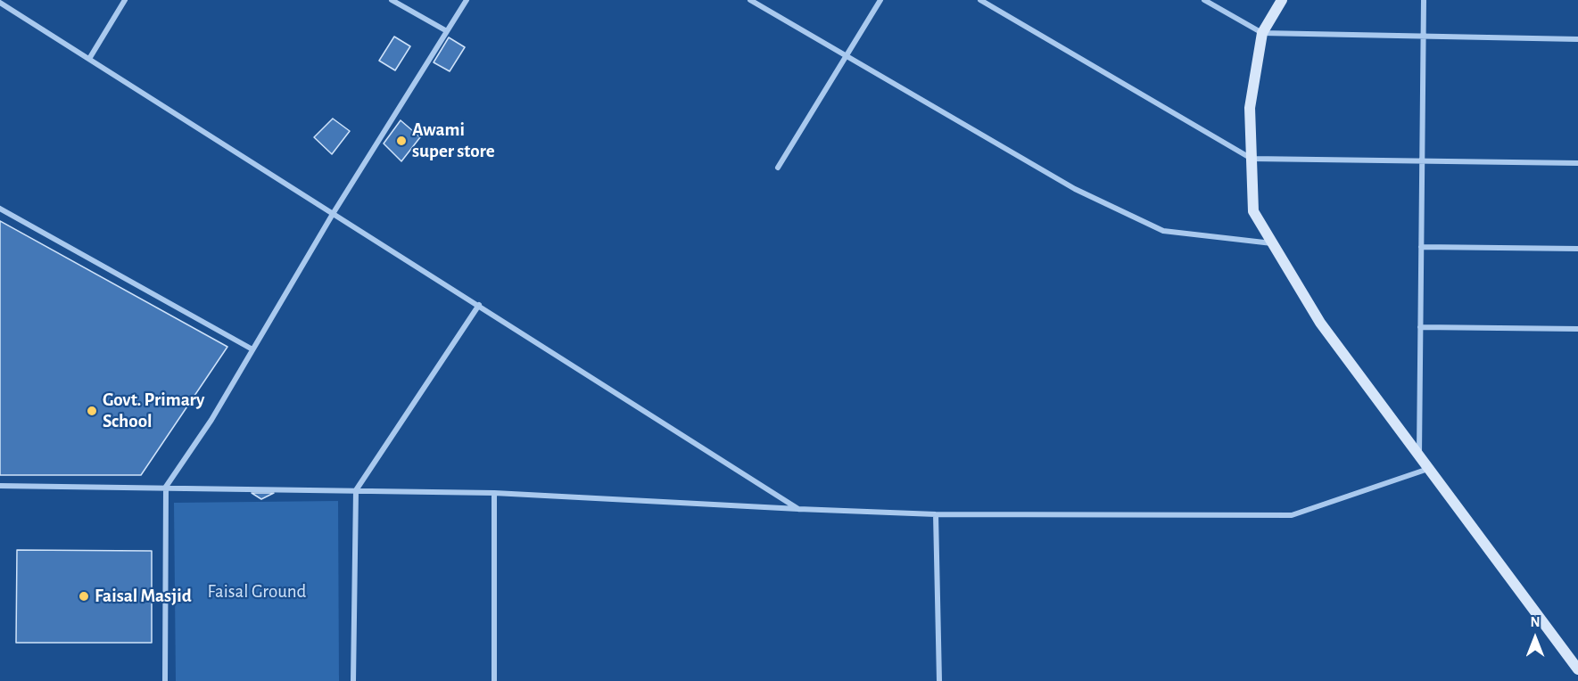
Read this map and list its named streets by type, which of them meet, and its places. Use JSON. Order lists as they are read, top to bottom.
{
  "parks": ["Faisal Ground"],
  "places": ["Awami super store", "Govt. Primary School", "Faisal Masjid"],
  "north": "top"
}
